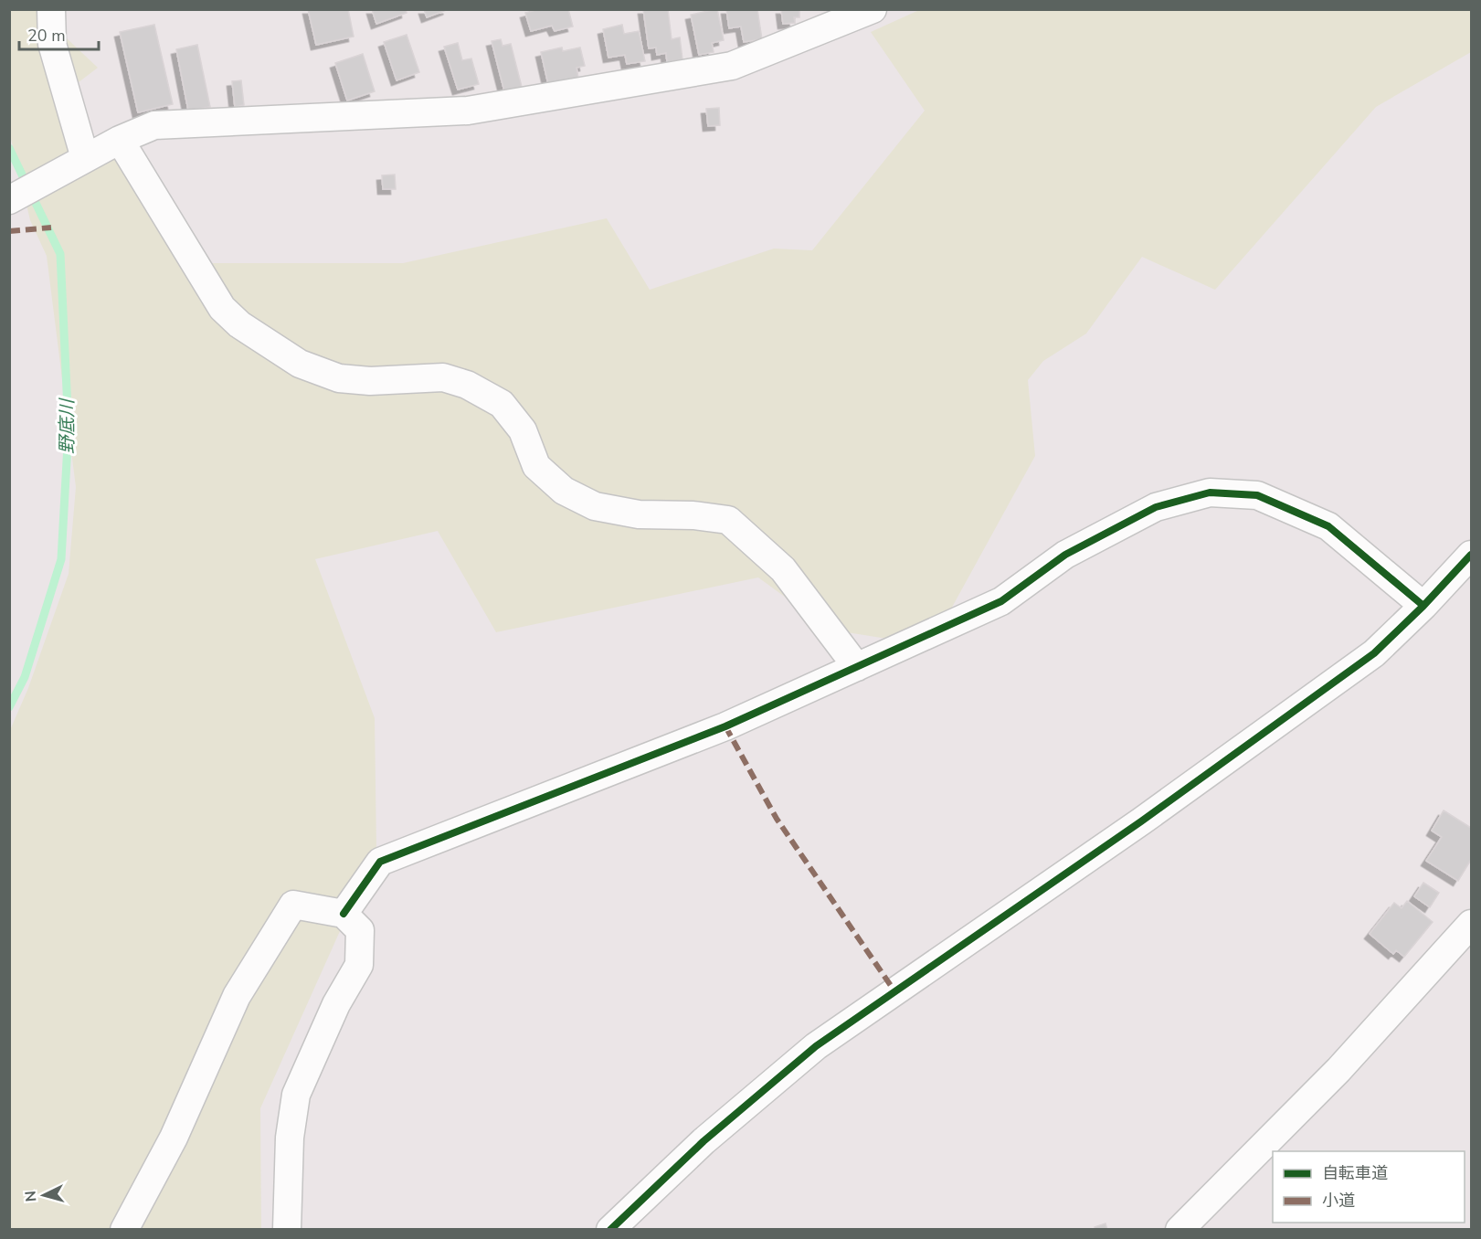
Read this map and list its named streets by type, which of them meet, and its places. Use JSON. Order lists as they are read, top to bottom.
{
  "water": ["野底川"],
  "legend": ["自転車道", "小道"],
  "scale_bar": "20 m",
  "north": "left"
}
